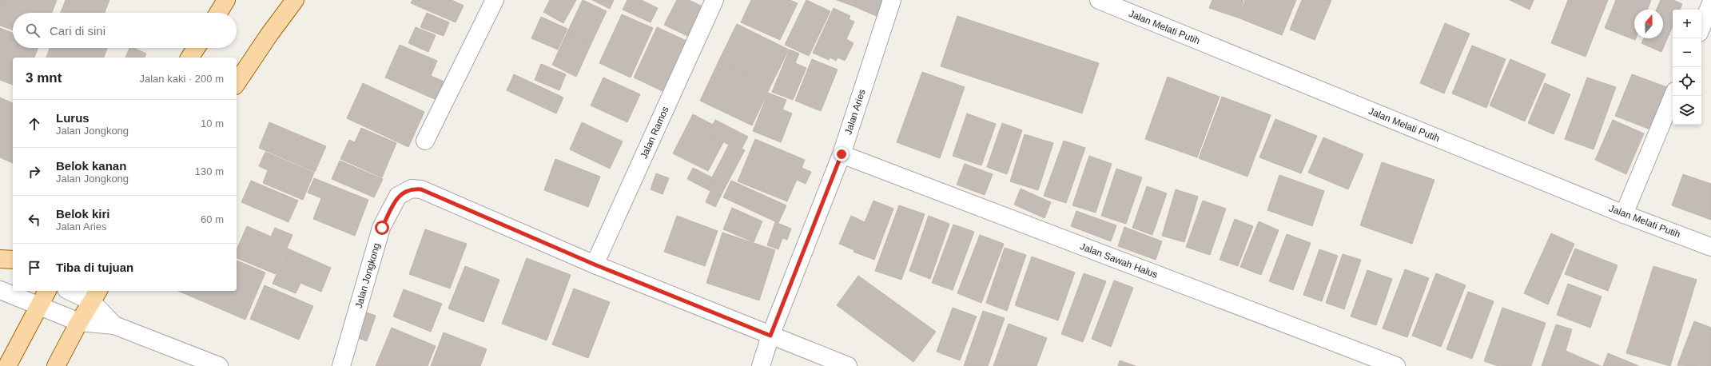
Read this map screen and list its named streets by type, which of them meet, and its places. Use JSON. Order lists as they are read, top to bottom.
{
  "streets": {
    "street": [
      "Jalan Melati Putih",
      "Jalan Aries",
      "Jalan Ramos",
      "Jalan Sawah Halus",
      "Jalan Jongkong"
    ]
  },
  "crossings": [
    ["Jalan Aries", "Jalan Sawah Halus"],
    ["Jalan Aries", "Jalan Jongkong"],
    ["Jalan Ramos", "Jalan Jongkong"]
  ],
  "north": "top",
  "page": {
    "map_buttons": ["+", "−"],
    "search": "Cari di sini",
    "heading": ["3 mnt", "Jalan kaki · 200 m"],
    "list": [
      ["Lurus", "Jalan Jongkong", "10 m"],
      ["Belok kanan", "Jalan Jongkong", "130 m"],
      ["Belok kiri", "Jalan Aries", "60 m"],
      "Tiba di tujuan"
    ]
  }
}
